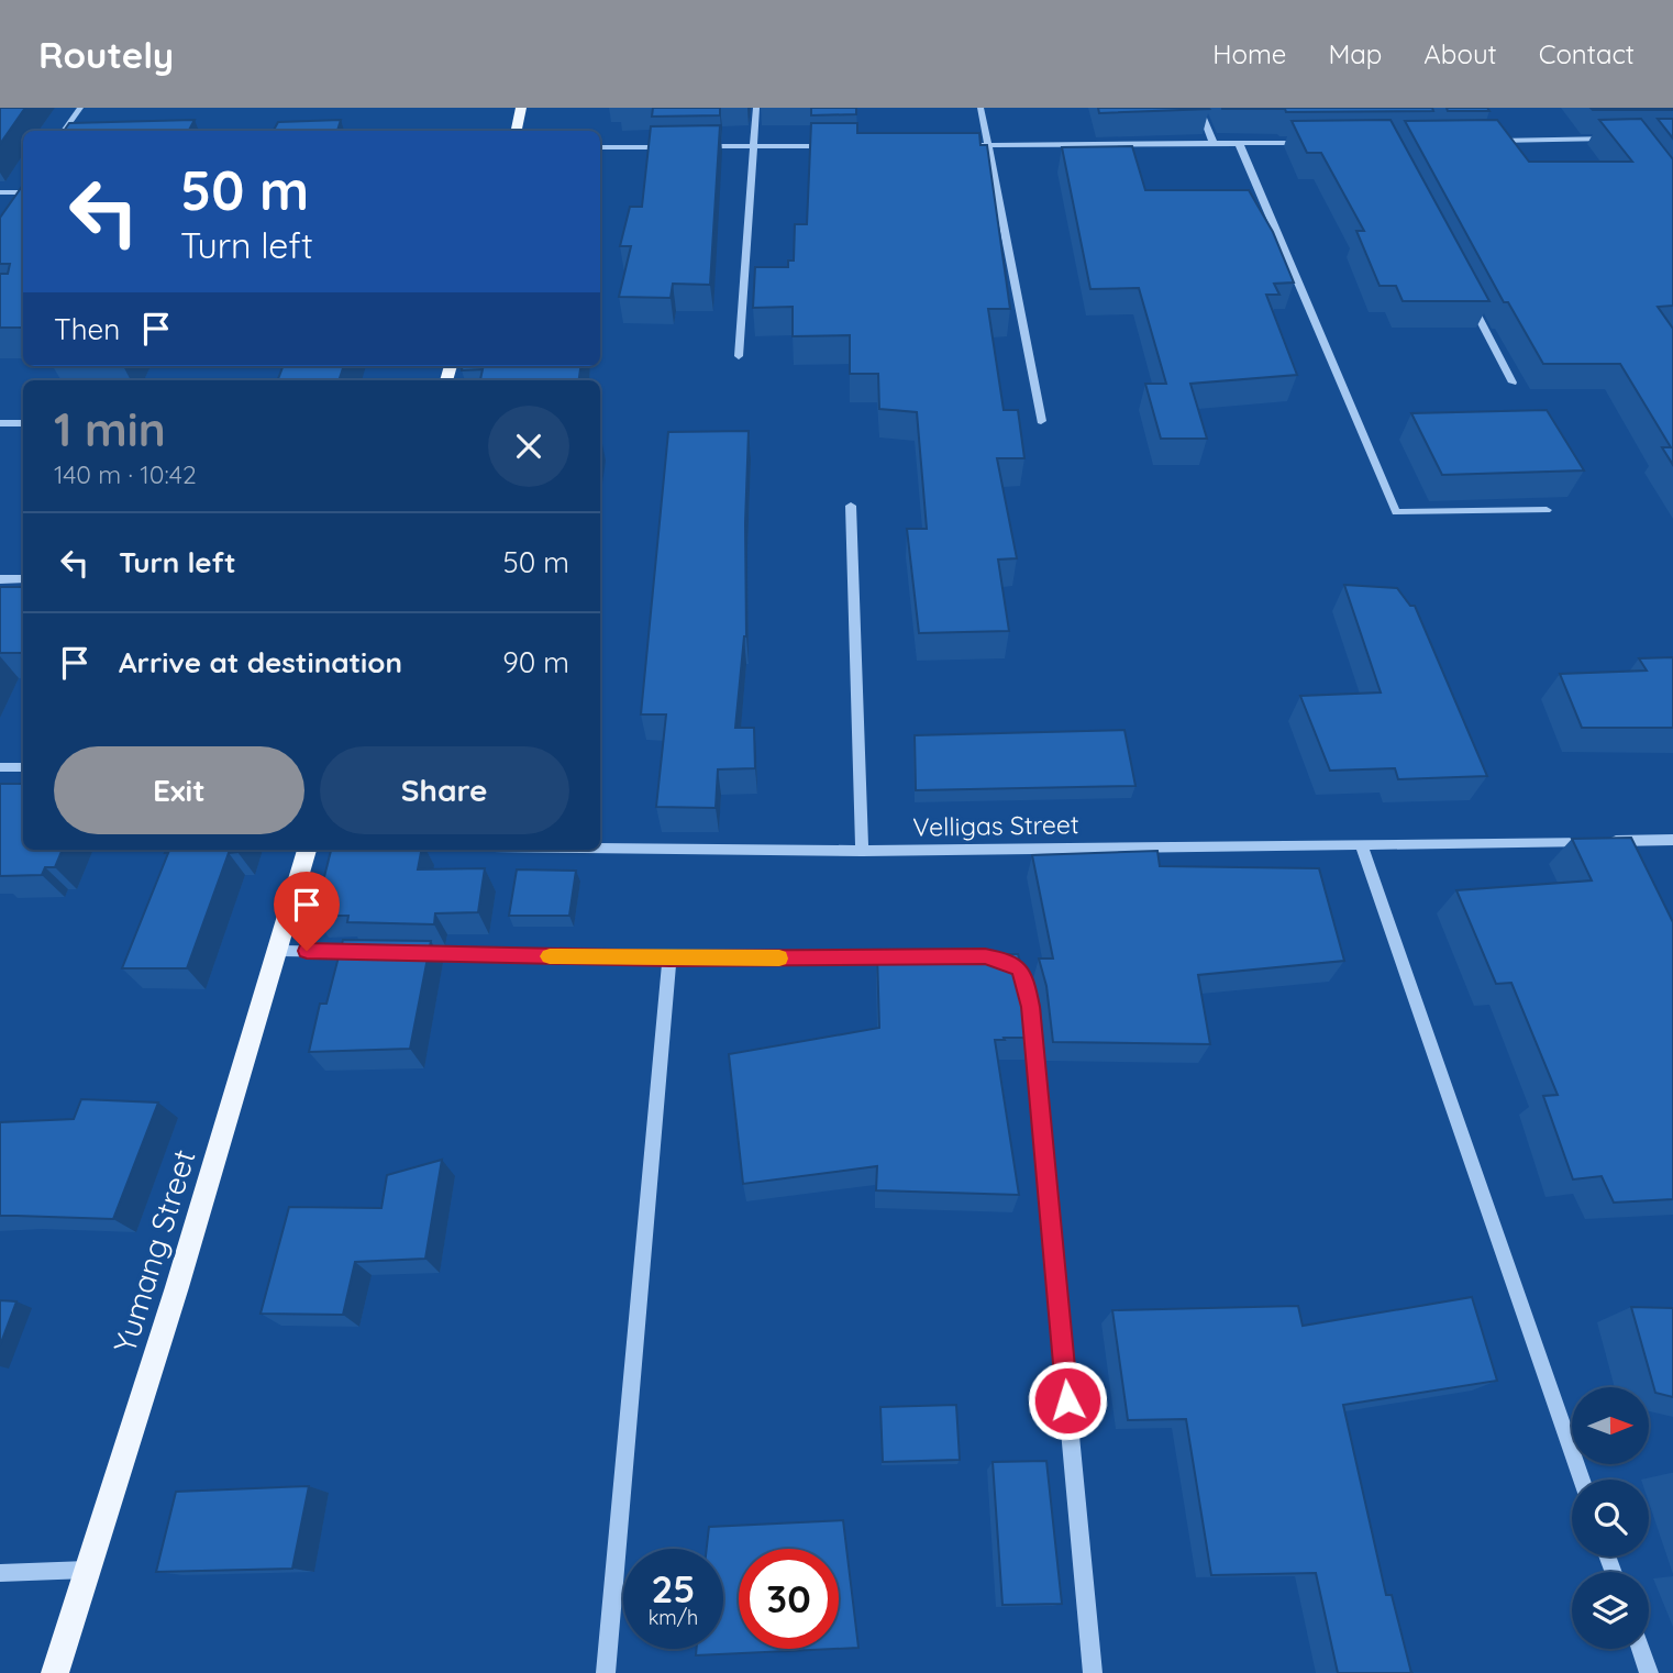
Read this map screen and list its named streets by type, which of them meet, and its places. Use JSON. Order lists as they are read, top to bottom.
{
  "streets": {
    "main road": ["Yumang Street"],
    "street": ["Velligas Street"]
  },
  "north": "right",
  "page": {
    "header": "Routely",
    "nav": [
      "Home",
      "Map",
      "About",
      "Contact"
    ],
    "turn": ["50 m", "Turn left"],
    "then": "Then",
    "heading": ["1 min", "140 m · 10:42"],
    "list": [
      {
        "name": "Turn left",
        "value": "50 m"
      },
      {
        "name": "Arrive at destination",
        "value": "90 m"
      }
    ],
    "buttons": ["Exit", "Share"],
    "speed": "25 km/h",
    "limit": "30"
  }
}
